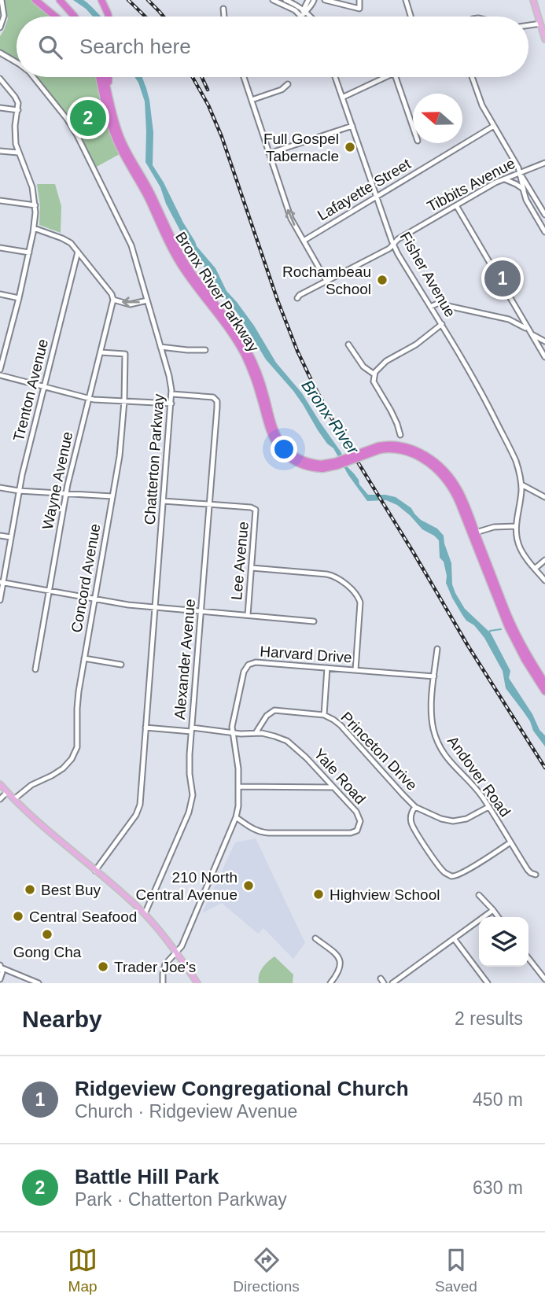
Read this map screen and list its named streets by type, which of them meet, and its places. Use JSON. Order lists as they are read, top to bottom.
{
  "streets": {
    "highway": ["Bronx River Parkway"],
    "street": [
      "Tibbits Avenue",
      "Lafayette Street",
      "Fisher Avenue",
      "Trenton Avenue",
      "Chatterton Parkway",
      "Wayne Avenue",
      "Lee Avenue",
      "Concord Avenue",
      "Harvard Drive",
      "Alexander Avenue",
      "Princeton Drive",
      "Yale Road",
      "Andover Road"
    ]
  },
  "crossings": [
    ["Tibbits Avenue", "Fisher Avenue"],
    ["Lafayette Street", "Fisher Avenue"],
    ["Chatterton Parkway", "Alexander Avenue"],
    ["Chatterton Parkway", "Yale Road"],
    ["Wayne Avenue", "Concord Avenue"],
    ["Lee Avenue", "Alexander Avenue"],
    ["Harvard Drive", "Yale Road"],
    ["Harvard Drive", "Andover Road"],
    ["Alexander Avenue", "Yale Road"],
    ["Princeton Drive", "Yale Road"],
    ["Princeton Drive", "Andover Road"]
  ],
  "water": ["Bronx River"],
  "places": [
    "Full Gospel Tabernacle",
    "Rochambeau School",
    "210 North Central Avenue",
    "Best Buy",
    "Highview School",
    "Central Seafood",
    "Gong Cha",
    "Trader Joe's"
  ],
  "north": "left",
  "page": {
    "search": "Search here",
    "pins": ["2", "1"],
    "heading": ["Nearby", "2 results"],
    "list": [
      {
        "mark": "1",
        "name": "Ridgeview Congregational Church",
        "note": "Church · Ridgeview Avenue",
        "value": "450 m"
      },
      {
        "mark": "2",
        "name": "Battle Hill Park",
        "note": "Park · Chatterton Parkway",
        "value": "630 m"
      }
    ],
    "nav": ["Map", "Directions", "Saved"]
  }
}
